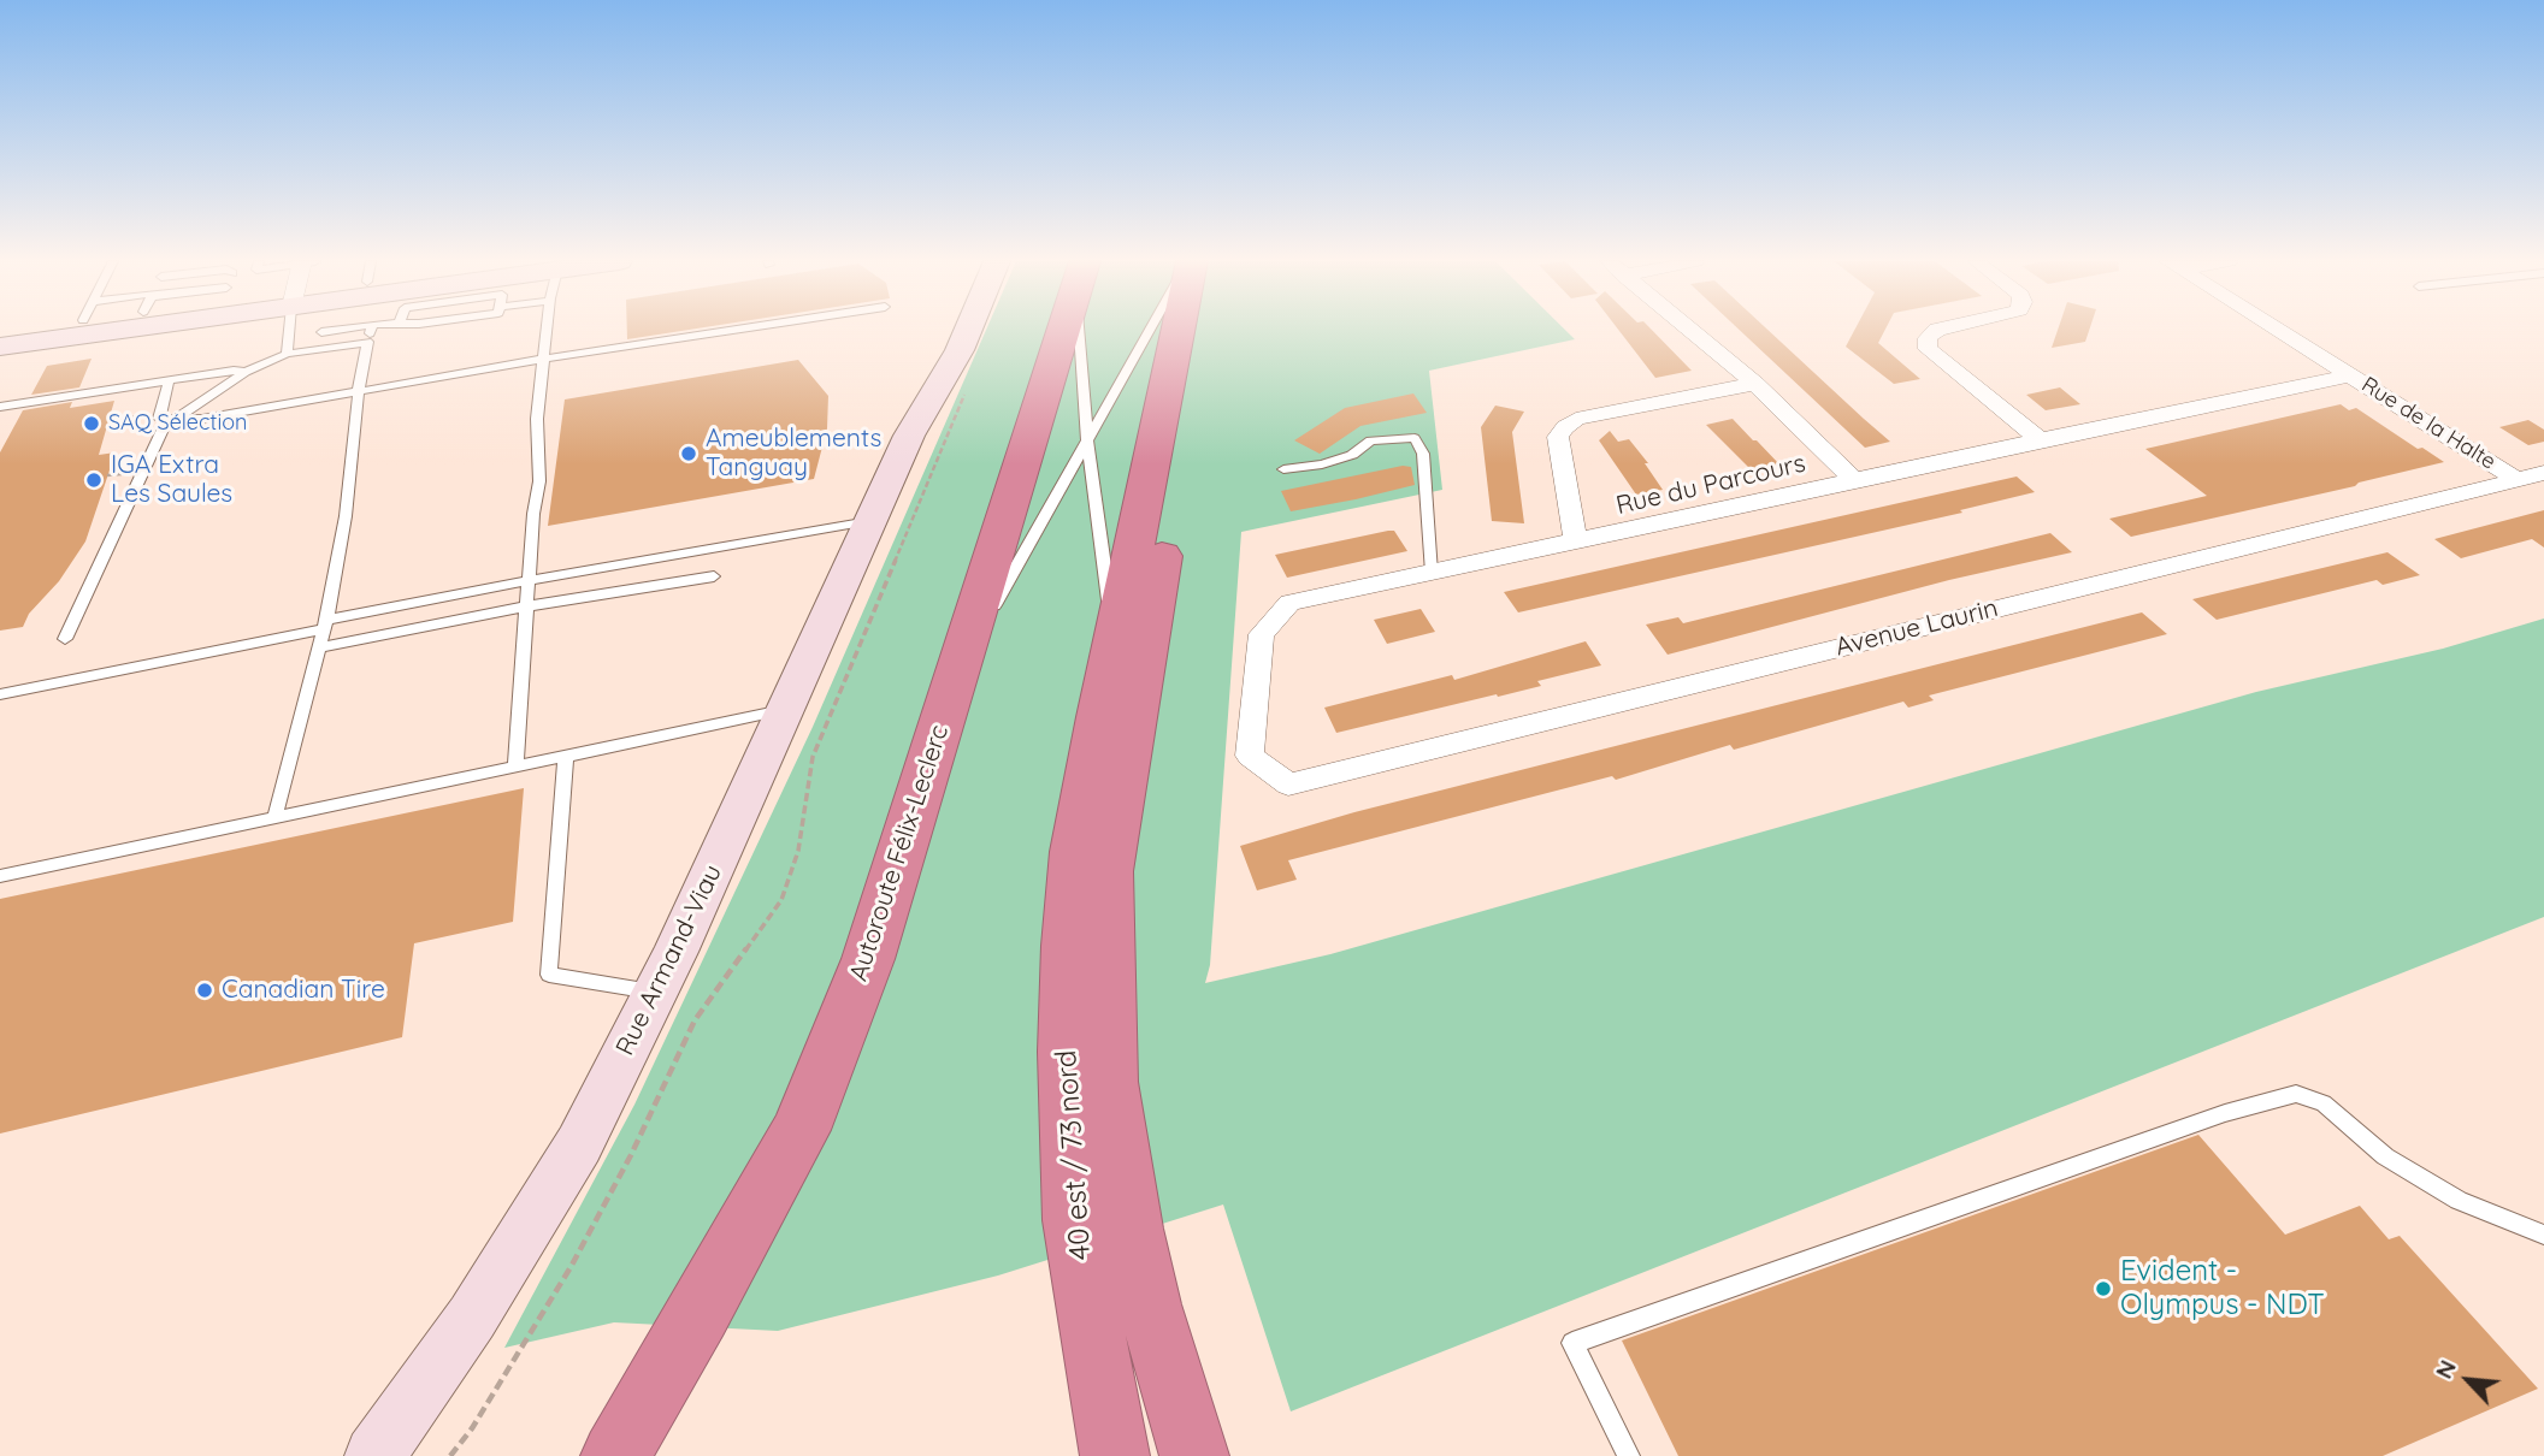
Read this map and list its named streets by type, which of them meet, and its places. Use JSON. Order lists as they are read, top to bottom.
{
  "streets": {
    "highway": ["Autoroute Félix-Leclerc", "40 est / 73 nord"],
    "street": [
      "Rue de la Halte",
      "Rue du Parcours",
      "Avenue Laurin",
      "Rue Armand-Viau"
    ]
  },
  "crossings": [
    ["Rue de la Halte", "Rue du Parcours"],
    ["Rue de la Halte", "Avenue Laurin"],
    ["Rue du Parcours", "Avenue Laurin"]
  ],
  "places": [
    "SAQ Sélection",
    "Ameublements Tanguay",
    "IGA Extra Les Saules",
    "Canadian Tire",
    "Evident - Olympus - NDT"
  ],
  "north": "top left"
}
